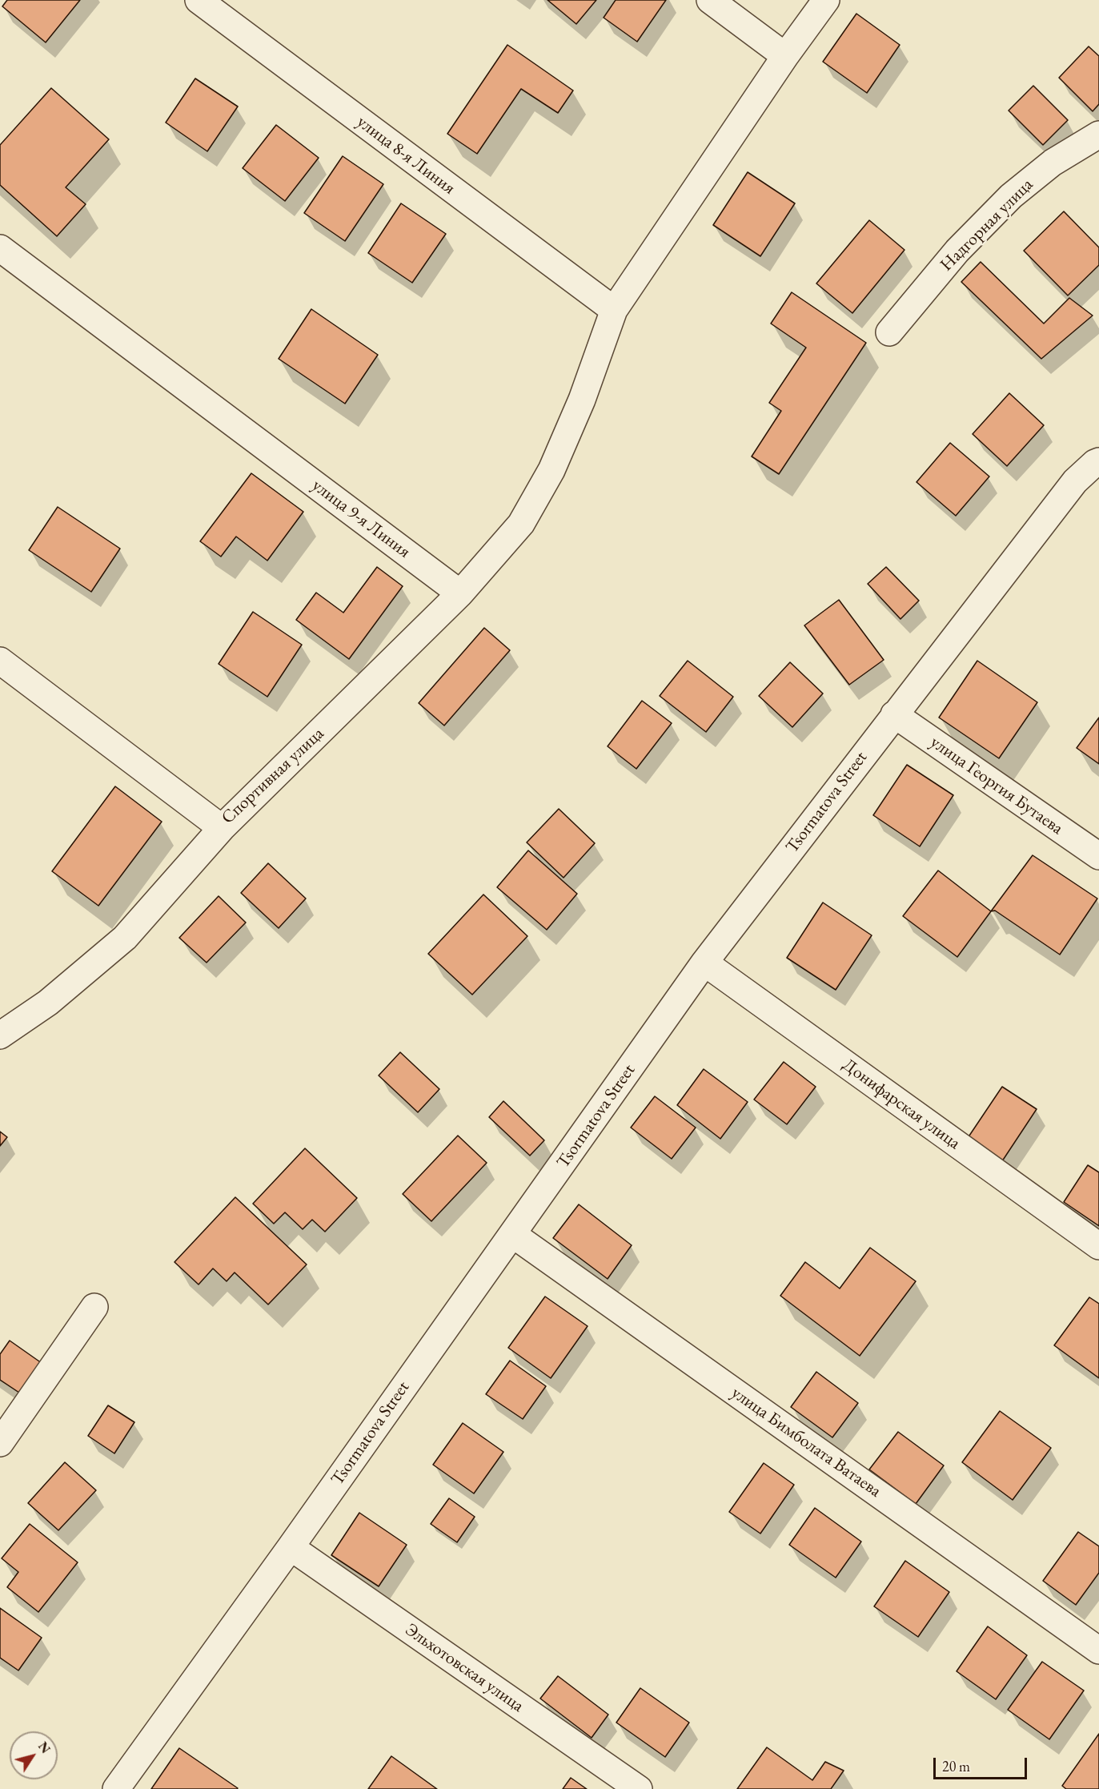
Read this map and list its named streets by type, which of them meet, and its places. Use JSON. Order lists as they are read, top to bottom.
{
  "streets": {
    "street": [
      "улица 8-я Линия",
      "Надгорная улица",
      "улица 9-я Линия",
      "Спортивная улица",
      "улица Георгия Бутаева",
      "Tsormatova Street",
      "Донифарская улица",
      "улица Бимболата Ватаева",
      "Эльхотовская улица"
    ]
  },
  "crossings": [
    ["улица 9-я Линия", "Спортивная улица"],
    ["улица Георгия Бутаева", "Tsormatova Street"],
    ["Tsormatova Street", "Донифарская улица"],
    ["Tsormatova Street", "улица Бимболата Ватаева"],
    ["Tsormatova Street", "Эльхотовская улица"]
  ],
  "scale_bar": "20 m",
  "north": "top right"
}
